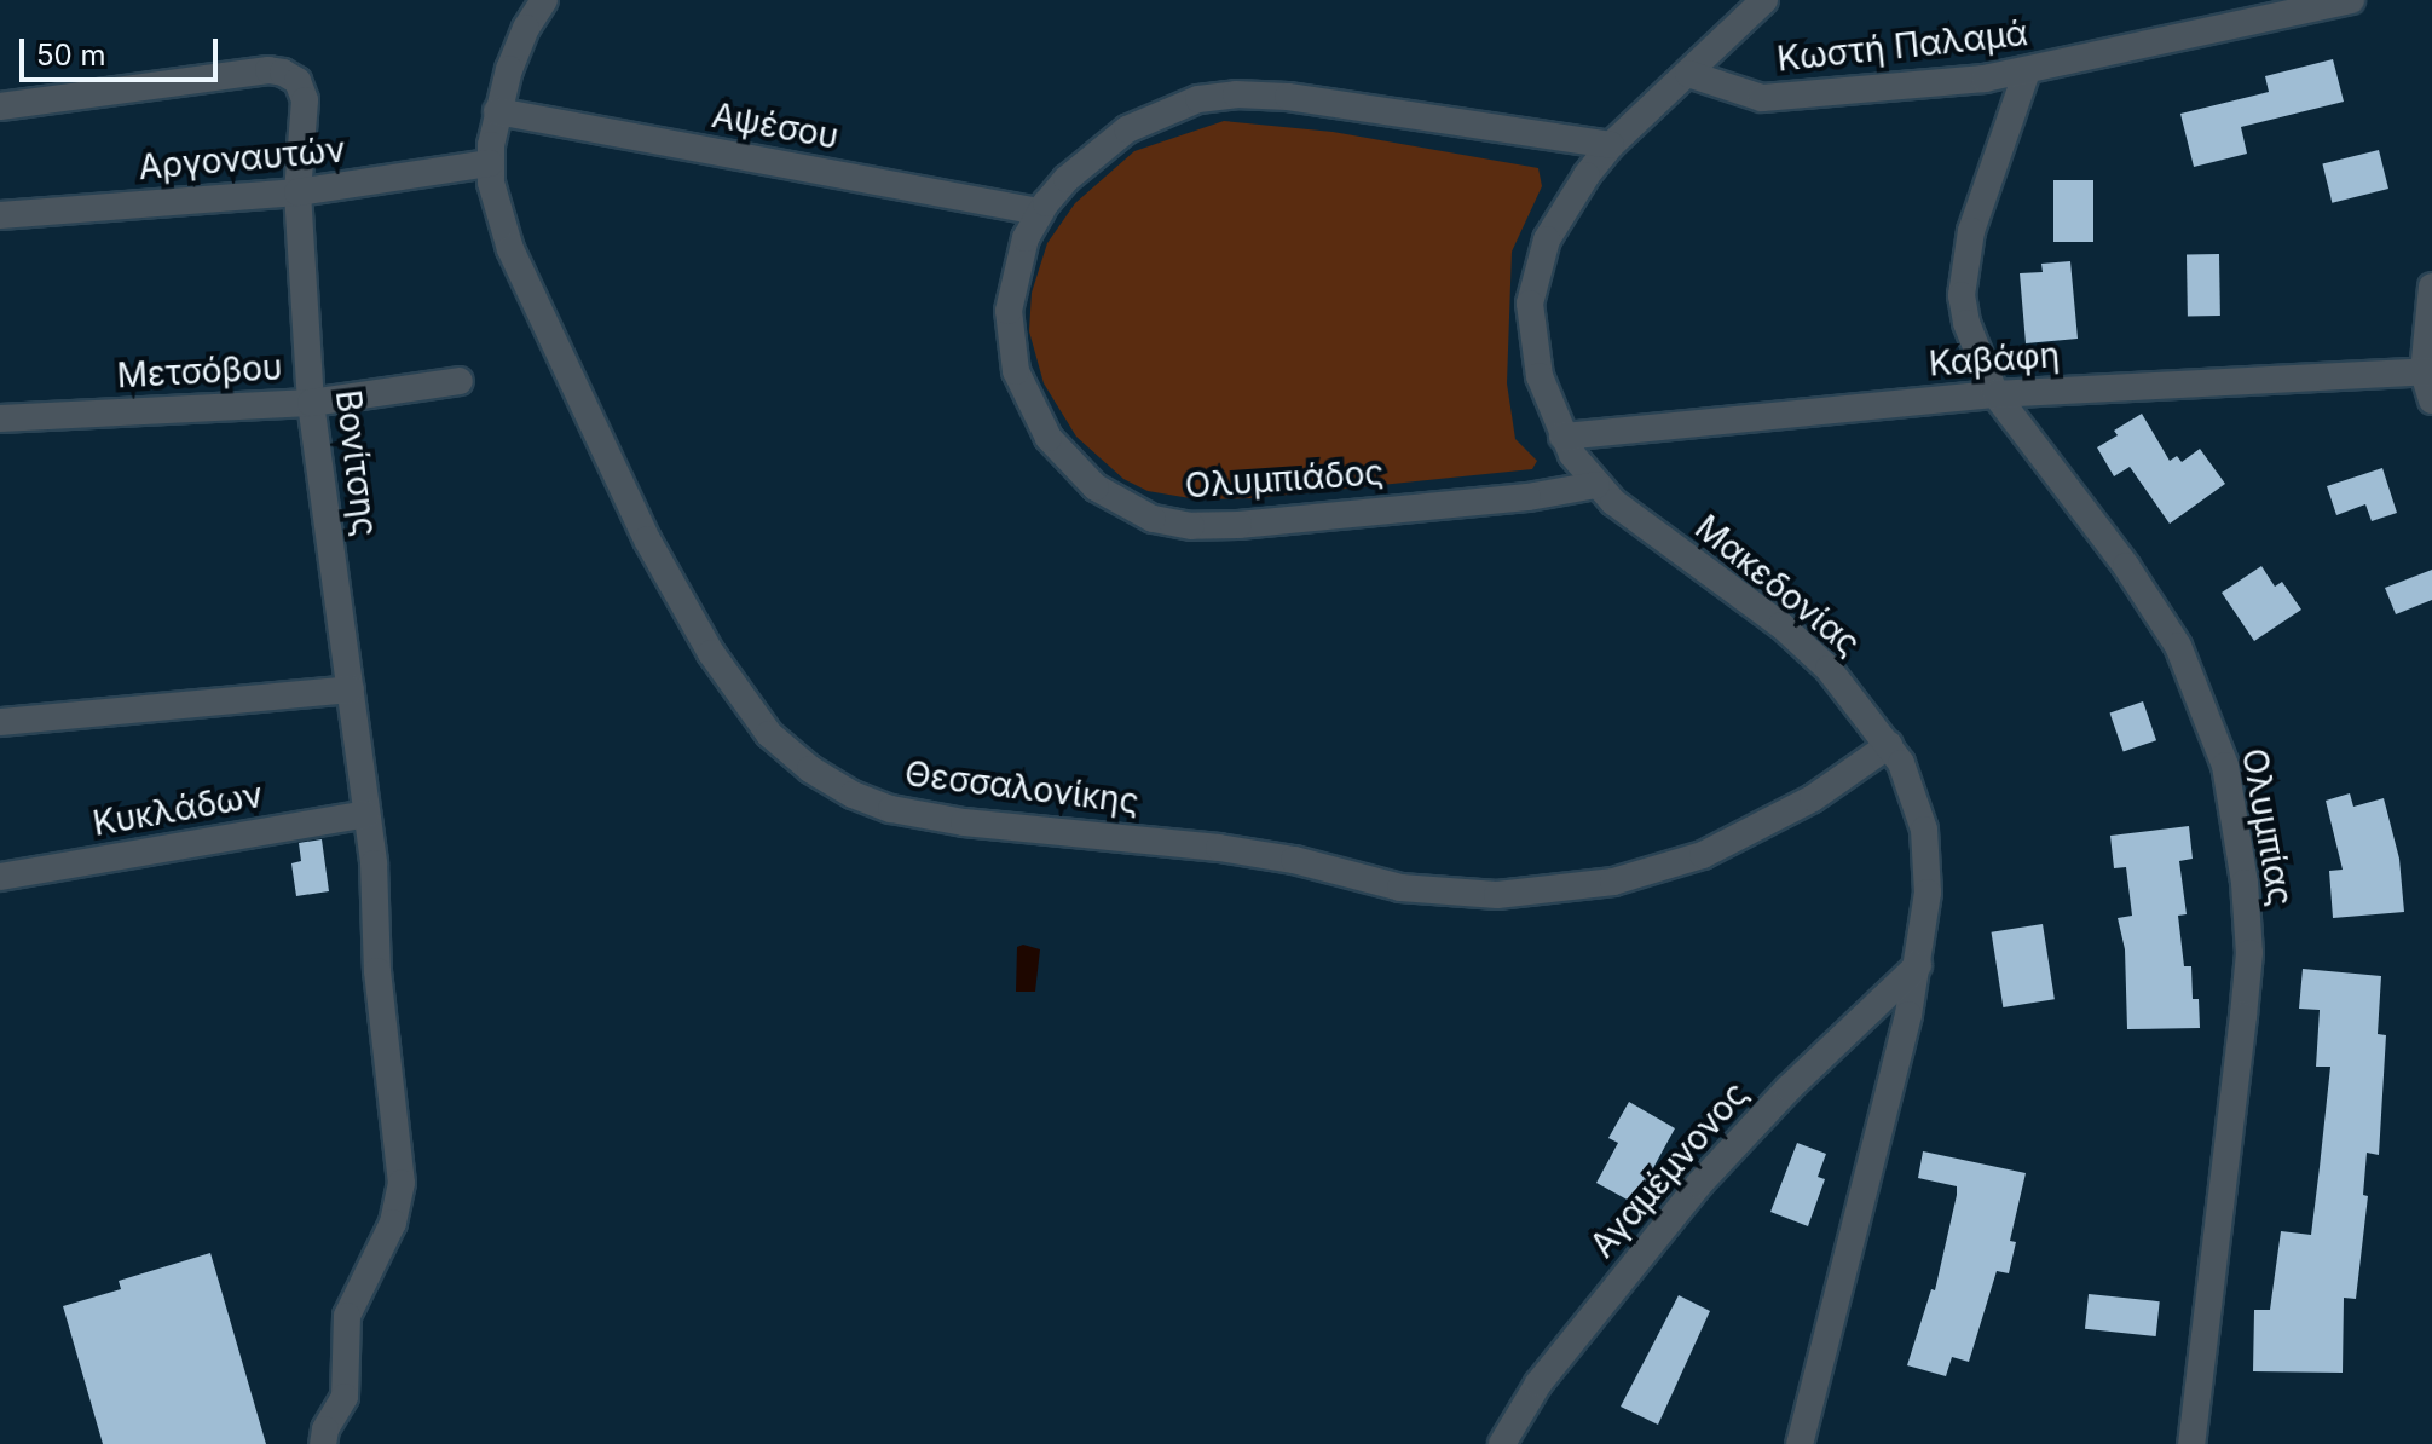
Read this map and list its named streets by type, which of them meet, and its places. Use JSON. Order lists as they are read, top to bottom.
{
  "streets": {
    "street": [
      "Κωστή Παλαμά",
      "Αψέσου",
      "Αργοναυτών",
      "Καβάφη",
      "Μετσόβου",
      "Βονίτσης",
      "Ολυμπιάδος",
      "Μακεδονίας",
      "Θεσσαλονίκης",
      "Κυκλάδων",
      "Ολυμπίας",
      "Αγαμέμνονος"
    ]
  },
  "crossings": [
    ["Κωστή Παλαμά", "Μακεδονίας"],
    ["Κωστή Παλαμά", "Ολυμπίας"],
    ["Αψέσου", "Ολυμπιάδος"],
    ["Αψέσου", "Θεσσαλονίκης"],
    ["Αργοναυτών", "Βονίτσης"],
    ["Αργοναυτών", "Θεσσαλονίκης"],
    ["Καβάφη", "Μακεδονίας"],
    ["Καβάφη", "Ολυμπίας"],
    ["Μετσόβου", "Βονίτσης"],
    ["Βονίτσης", "Κυκλάδων"],
    ["Ολυμπιάδος", "Μακεδονίας"],
    ["Μακεδονίας", "Θεσσαλονίκης"],
    ["Μακεδονίας", "Αγαμέμνονος"]
  ],
  "scale_bar": "50 m"
}
